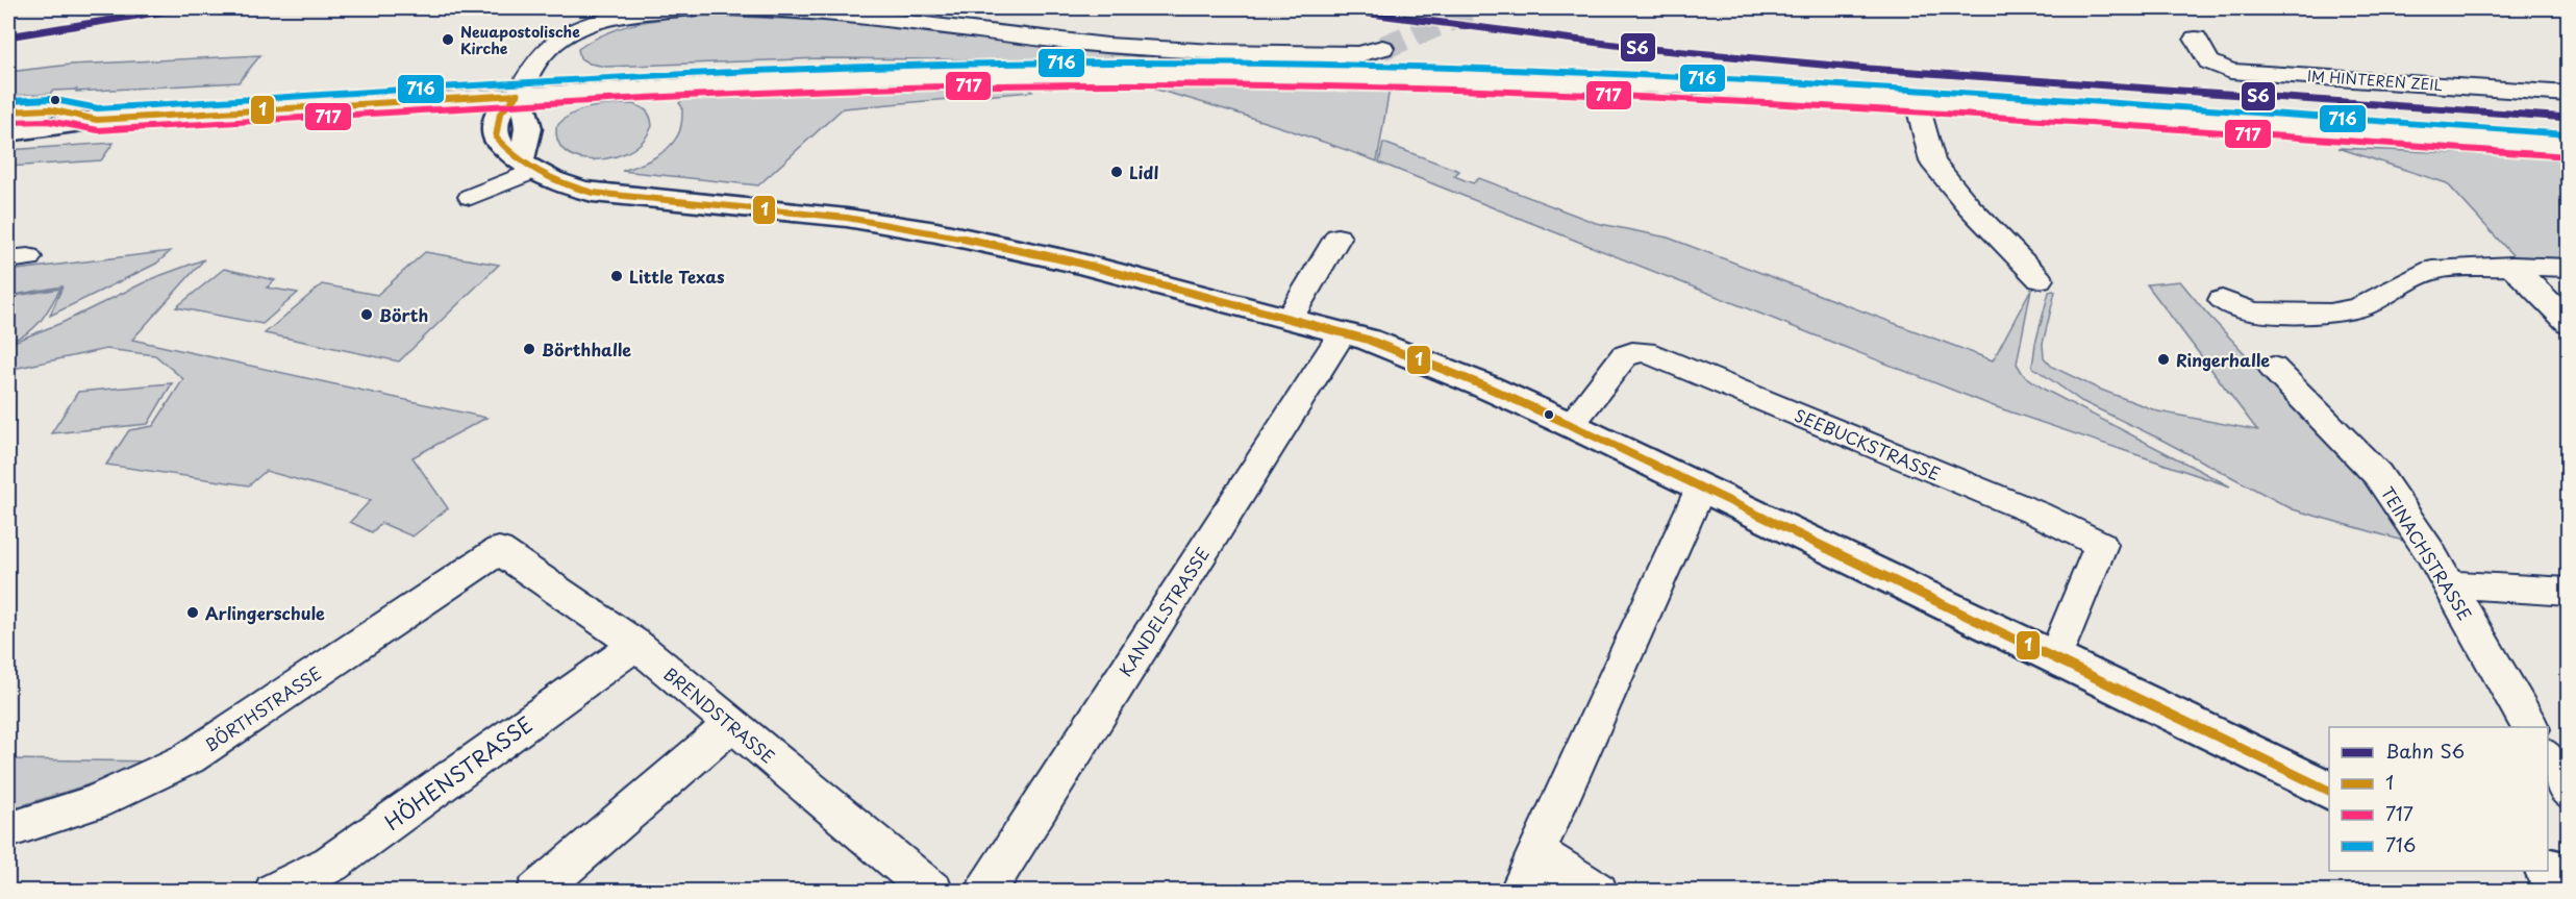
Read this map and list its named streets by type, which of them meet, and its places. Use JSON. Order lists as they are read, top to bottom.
{
  "streets": {
    "street": [
      "IM HINTEREN ZEIL",
      "SEEBUCKSTRASSE",
      "TEINACHSTRASSE",
      "KANDELSTRASSE",
      "BÖRTHSTRASSE",
      "BRENDSTRASSE",
      "HÖHENSTRASSE"
    ]
  },
  "crossings": [
    ["BÖRTHSTRASSE", "BRENDSTRASSE"],
    ["BRENDSTRASSE", "HÖHENSTRASSE"]
  ],
  "places": [
    "Neuapostolische Kirche",
    "Lidl",
    "Little Texas",
    "Börth",
    "Börthhalle",
    "Ringerhalle",
    "Arlingerschule"
  ],
  "lines": [
    "rail line S6",
    "transit line 716",
    "transit line 717",
    "transit line 1"
  ],
  "legend": [
    "Bahn S6",
    "1",
    "717",
    "716"
  ]
}
